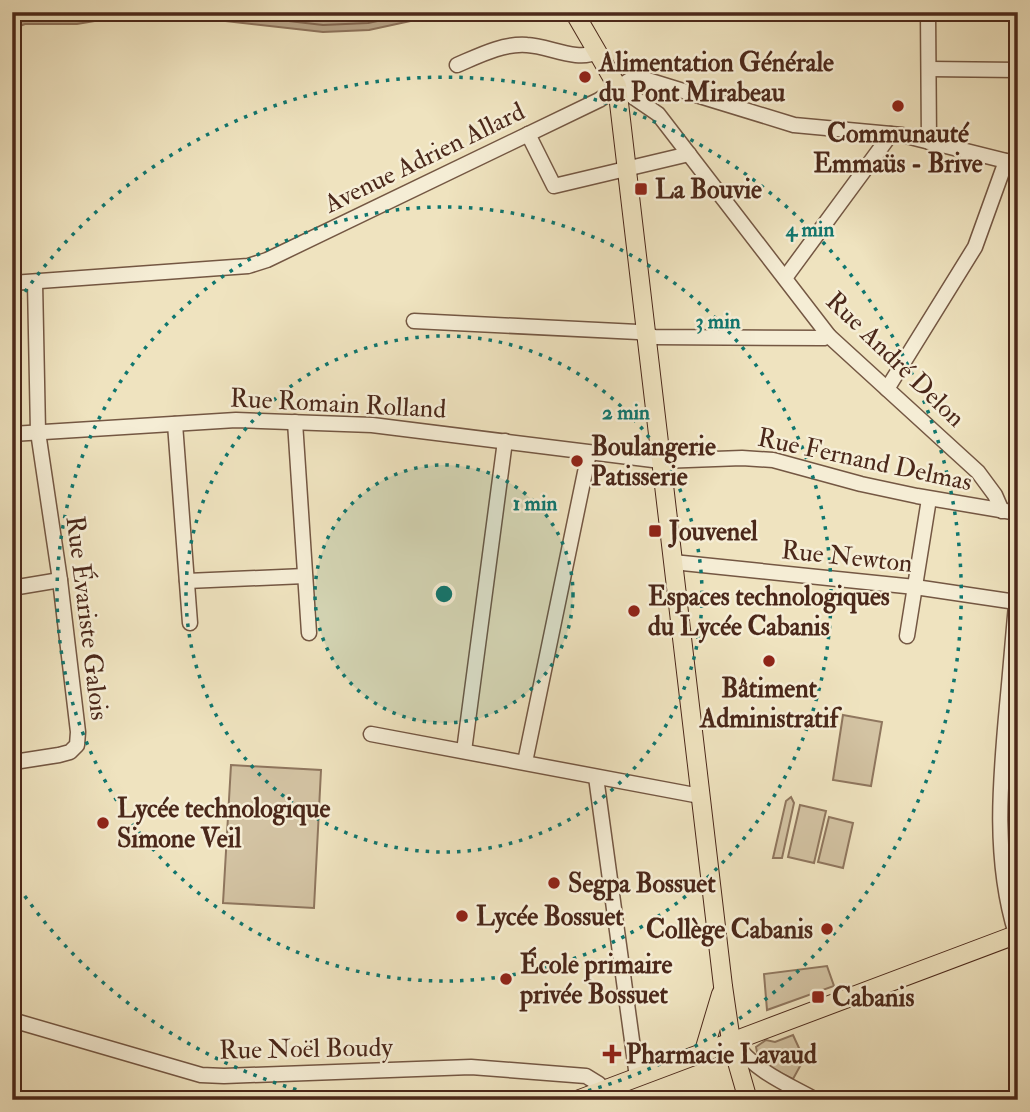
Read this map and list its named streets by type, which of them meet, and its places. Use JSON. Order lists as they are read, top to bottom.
{
  "streets": {
    "street": [
      "Avenue Adrien Allard",
      "Rue André Delon",
      "Rue Romain Rolland",
      "Rue Fernand Delmas",
      "Rue Newton",
      "Rue Évariste Galois",
      "Rue Noël Boudy"
    ]
  },
  "crossings": [
    ["Avenue Adrien Allard", "Rue André Delon"],
    ["Avenue Adrien Allard", "Rue Évariste Galois"],
    ["Rue André Delon", "Rue Fernand Delmas"],
    ["Rue Romain Rolland", "Rue Fernand Delmas"],
    ["Rue Romain Rolland", "Rue Évariste Galois"]
  ],
  "places": {
    "other": [
      "Alimentation Générale du Pont Mirabeau",
      "Communauté Emmaüs - Brive",
      "Boulangerie Patisserie",
      "Espaces technologiques du Lycée Cabanis",
      "Bâtiment Administratif",
      "Lycée technologique Simone Veil",
      "Segpa Bossuet",
      "Lycée Bossuet",
      "Collège Cabanis",
      "École primaire privée Bossuet"
    ],
    "transit": ["La Bouvie", "Jouvenel", "Cabanis"],
    "health": ["Pharmacie Lavaud"]
  },
  "rings": [
    "4 min",
    "3 min",
    "2 min",
    "1 min"
  ]
}
